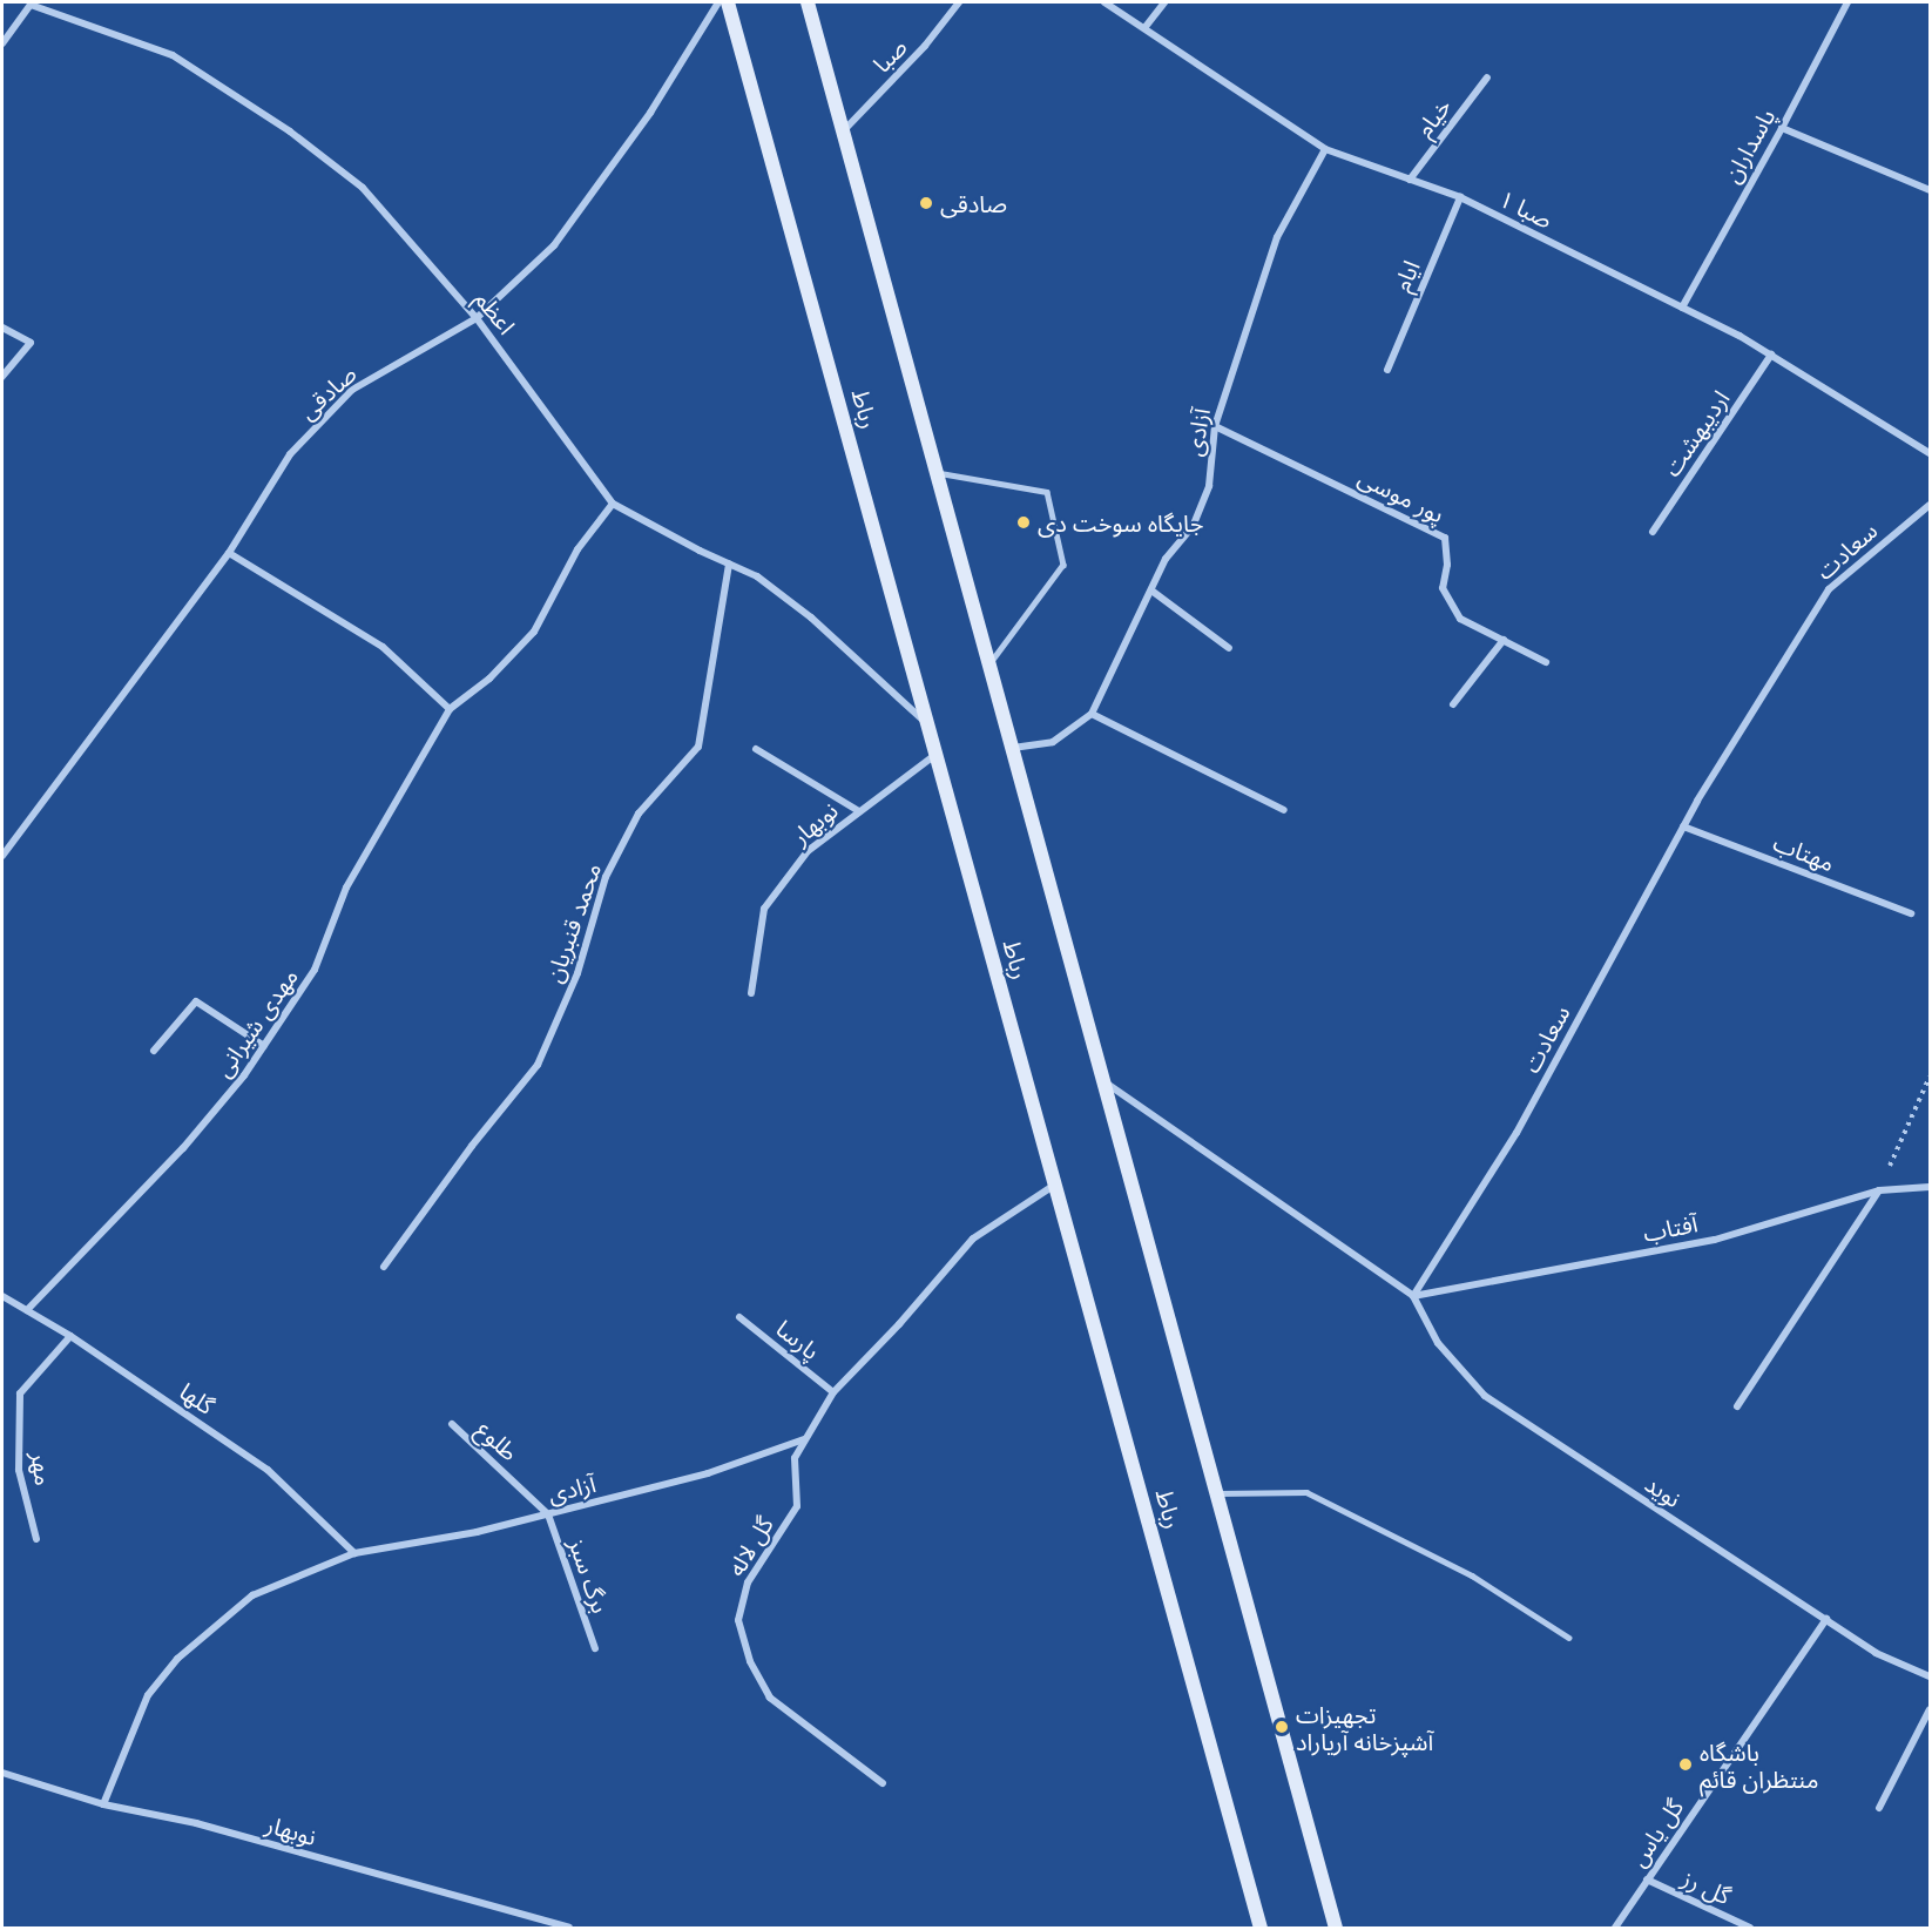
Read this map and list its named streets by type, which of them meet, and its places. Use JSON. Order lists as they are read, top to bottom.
{
  "streets": {
    "main road": ["رباط"],
    "street": [
      "صبا",
      "خیام",
      "پاسداران",
      "صبا ۱",
      "ایام",
      "اعظم",
      "صادقی",
      "آزادی",
      "اردیبهشت",
      "پور موسی",
      "سعادت",
      "نوبهار",
      "مهتاب",
      "محمد قنبریان",
      "مهدی شیرانی",
      "آفتاب",
      "پارسا",
      "گلها",
      "طلوع",
      "مهر",
      "نوید",
      "گل لاله",
      "برگ سبز",
      "گل یاس",
      "گل رز"
    ]
  },
  "crossings": [
    ["خیام", "صبا ۱"],
    ["پاسداران", "صبا ۱"],
    ["صبا ۱", "ایام"],
    ["صبا ۱", "آزادی"],
    ["صبا ۱", "اردیبهشت"],
    ["اعظم", "صادقی"],
    ["اعظم", "رباط"],
    ["اعظم", "محمد قنبریان"],
    ["اعظم", "مهدی شیرانی"],
    ["رباط", "نوبهار"],
    ["آزادی", "پور موسی"],
    ["آزادی", "نوبهار"],
    ["آزادی", "گلها"],
    ["آزادی", "طلوع"],
    ["آزادی", "گل لاله"],
    ["آزادی", "برگ سبز"],
    ["سعادت", "مهتاب"],
    ["سعادت", "آفتاب"],
    ["سعادت", "نوید"],
    ["مهدی شیرانی", "گلها"],
    ["آفتاب", "نوید"],
    ["گلها", "مهر"],
    ["طلوع", "برگ سبز"],
    ["نوید", "گل یاس"],
    ["گل یاس", "گل رز"]
  ],
  "places": [
    "صادقی",
    "جایگاه سوخت دی",
    "تجهیزات آشپزخانه آریاراد",
    "باشگاه منتظران قائم"
  ]
}
